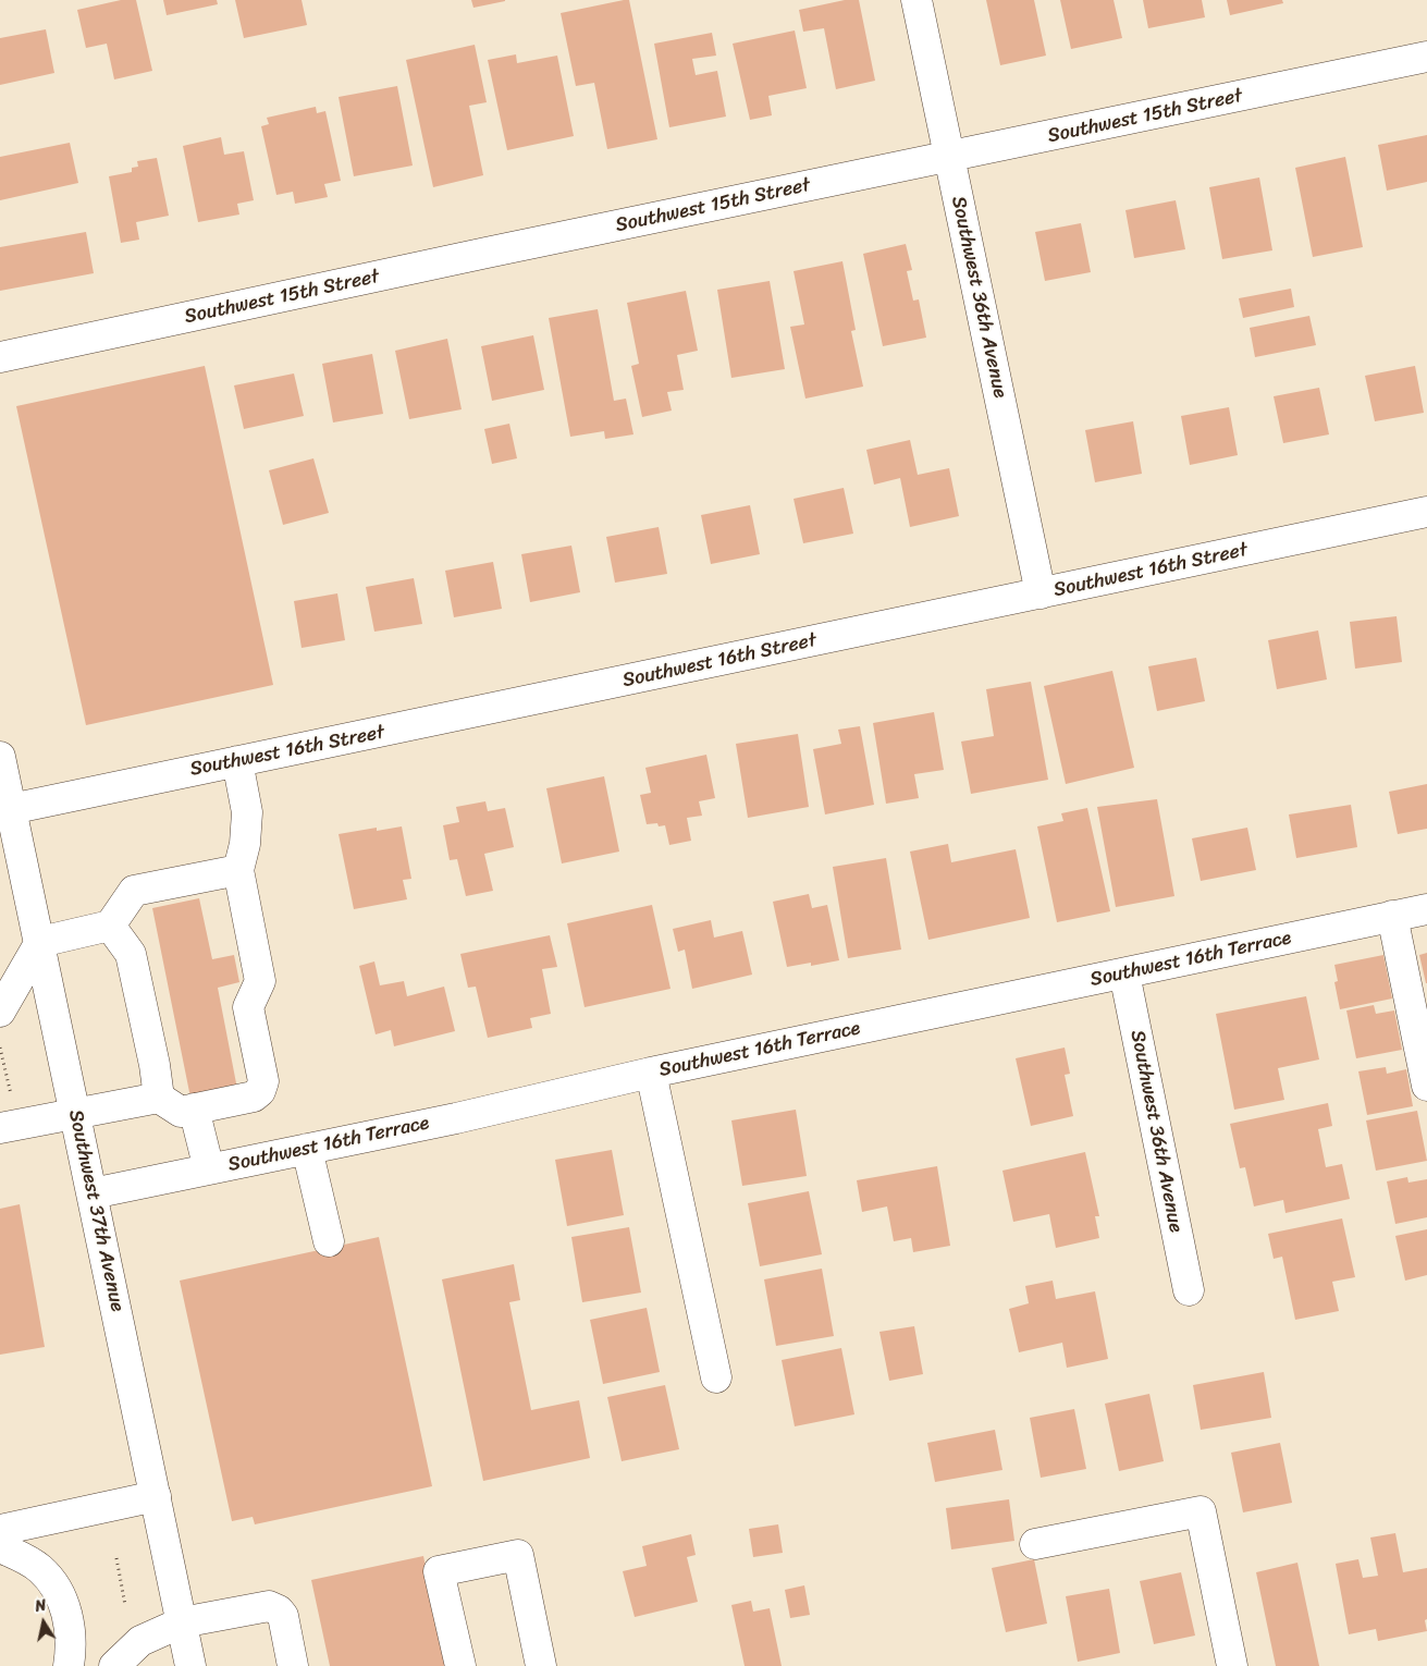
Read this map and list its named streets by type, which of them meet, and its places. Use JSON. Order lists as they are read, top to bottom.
{
  "streets": {
    "street": [
      "Southwest 15th Street",
      "Southwest 36th Avenue",
      "Southwest 16th Street",
      "Southwest 16th Terrace",
      "Southwest 37th Avenue"
    ]
  },
  "crossings": [
    ["Southwest 15th Street", "Southwest 36th Avenue"],
    ["Southwest 36th Avenue", "Southwest 16th Street"],
    ["Southwest 36th Avenue", "Southwest 16th Terrace"],
    ["Southwest 16th Street", "Southwest 37th Avenue"],
    ["Southwest 16th Terrace", "Southwest 37th Avenue"]
  ],
  "north": "top"
}
